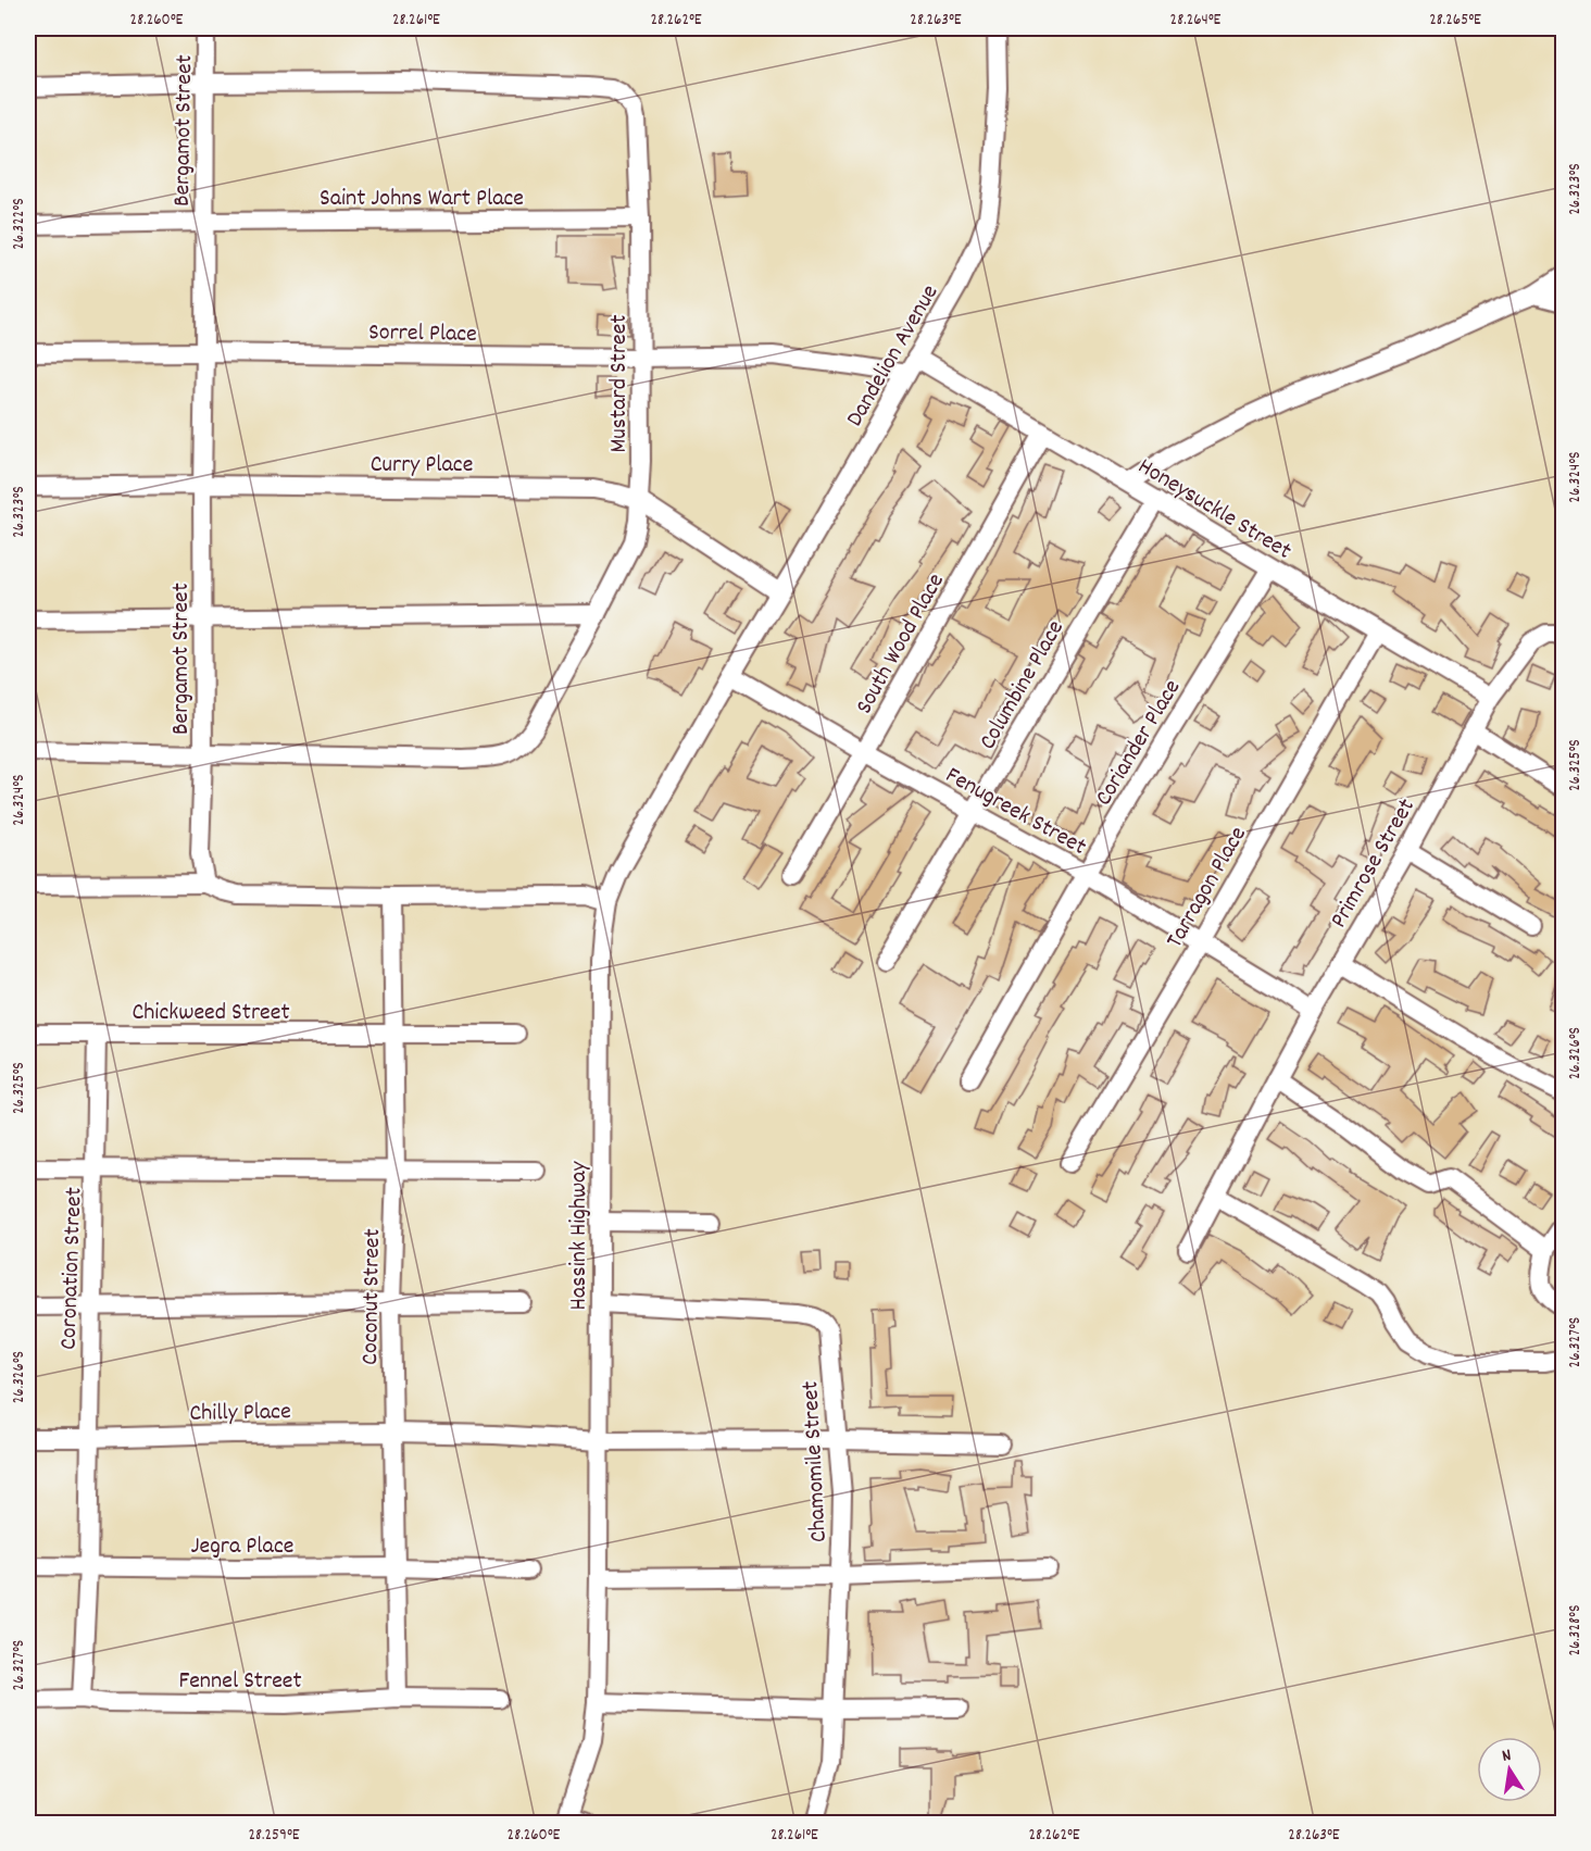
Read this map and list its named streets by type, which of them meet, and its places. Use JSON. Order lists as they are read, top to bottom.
{
  "streets": {
    "street": [
      "Bergamot Street",
      "Saint Johns Wart Place",
      "Sorrel Place",
      "Dandelion Avenue",
      "Mustard Street",
      "Curry Place",
      "Honeysuckle Street",
      "South Wood Place",
      "Columbine Place",
      "Coriander Place",
      "Fenugreek Street",
      "Primrose Street",
      "Tarragon Place",
      "Chickweed Street",
      "Hassink Highway",
      "Coronation Street",
      "Coconut Street",
      "Chilly Place",
      "Chamomile Street",
      "Jegra Place",
      "Fennel Street"
    ]
  },
  "crossings": [
    ["Bergamot Street", "Saint Johns Wart Place"],
    ["Bergamot Street", "Sorrel Place"],
    ["Bergamot Street", "Mustard Street"],
    ["Bergamot Street", "Curry Place"],
    ["Saint Johns Wart Place", "Mustard Street"],
    ["Sorrel Place", "Dandelion Avenue"],
    ["Sorrel Place", "Mustard Street"],
    ["Dandelion Avenue", "Curry Place"],
    ["Dandelion Avenue", "Honeysuckle Street"],
    ["Dandelion Avenue", "Fenugreek Street"],
    ["Dandelion Avenue", "Hassink Highway"],
    ["Mustard Street", "Curry Place"],
    ["Honeysuckle Street", "South Wood Place"],
    ["Honeysuckle Street", "Columbine Place"],
    ["Honeysuckle Street", "Coriander Place"],
    ["Honeysuckle Street", "Primrose Street"],
    ["Honeysuckle Street", "Tarragon Place"],
    ["South Wood Place", "Fenugreek Street"],
    ["Columbine Place", "Fenugreek Street"],
    ["Coriander Place", "Fenugreek Street"],
    ["Fenugreek Street", "Primrose Street"],
    ["Fenugreek Street", "Tarragon Place"],
    ["Fenugreek Street", "Hassink Highway"],
    ["Chickweed Street", "Coronation Street"],
    ["Chickweed Street", "Coconut Street"],
    ["Hassink Highway", "Chilly Place"],
    ["Hassink Highway", "Chamomile Street"],
    ["Coronation Street", "Chilly Place"],
    ["Coronation Street", "Jegra Place"],
    ["Coronation Street", "Fennel Street"],
    ["Coconut Street", "Chilly Place"],
    ["Coconut Street", "Jegra Place"],
    ["Coconut Street", "Fennel Street"],
    ["Chilly Place", "Chamomile Street"]
  ],
  "north": "top",
  "coordinates": [
    "28.260°E",
    "28.261°E",
    "28.262°E",
    "28.263°E",
    "28.264°E",
    "28.265°E",
    "26.323°S",
    "26.322°S",
    "26.324°S",
    "26.325°S",
    "26.326°S",
    "26.327°S",
    "26.328°S",
    "28.259°E"
  ]
}
